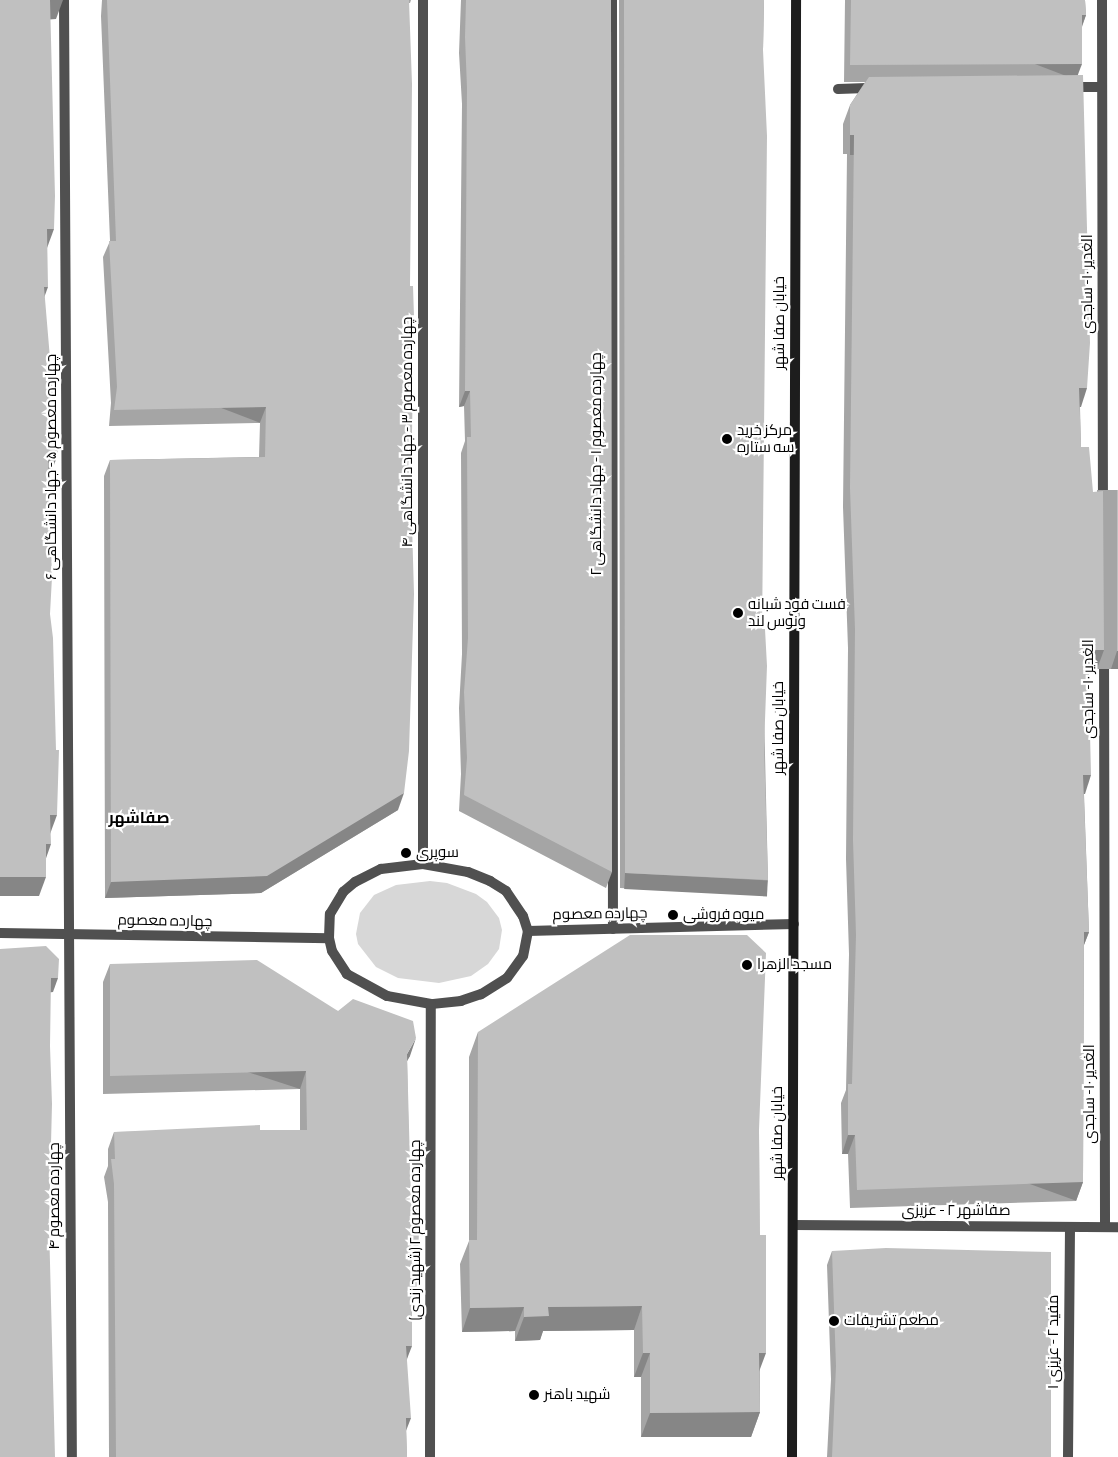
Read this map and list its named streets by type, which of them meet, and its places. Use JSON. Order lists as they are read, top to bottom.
{
  "streets": {
    "main road": ["خیابان صفا شهر"],
    "street": [
      "الغدیر ۱۰- ساجدی",
      "چهارده معصوم ۳ - جهاد دانشگاهی ۴",
      "چهارده معصوم ۱ - جهاد دانشگاهی ۲",
      "چهارده معصوم ۵ - جهاد دانشگاهی ۶",
      "چهارده معصوم",
      "چهارده معصوم ۴",
      "صفاشهر ۲ - عزیزی",
      "چهارده معصوم ۲ (شهید زندی)",
      "مفید ۲ - عزیزی ۱"
    ]
  },
  "crossings": [
    ["الغدیر ۱۰- ساجدی", "صفاشهر ۲ - عزیزی"],
    ["خیابان صفا شهر", "چهارده معصوم"],
    ["خیابان صفا شهر", "صفاشهر ۲ - عزیزی"],
    ["چهارده معصوم ۳ - جهاد دانشگاهی ۴", "چهارده معصوم"],
    ["چهارده معصوم ۳ - جهاد دانشگاهی ۴", "چهارده معصوم ۲ (شهید زندی)"],
    ["چهارده معصوم ۱ - جهاد دانشگاهی ۲", "چهارده معصوم"],
    ["چهارده معصوم ۵ - جهاد دانشگاهی ۶", "چهارده معصوم"],
    ["چهارده معصوم ۵ - جهاد دانشگاهی ۶", "چهارده معصوم ۴"],
    ["چهارده معصوم", "چهارده معصوم ۴"],
    ["چهارده معصوم", "چهارده معصوم ۲ (شهید زندی)"],
    ["صفاشهر ۲ - عزیزی", "مفید ۲ - عزیزی ۱"]
  ],
  "districts": ["صفاشهر"],
  "places": [
    "مرکز خرید سه ستاره",
    "فست فود شبانه ونوس لند",
    "سوپری",
    "میوه فروشی",
    "مسجد الزهرا",
    "مطعم تشريفات",
    "شهید باهنر"
  ]
}
